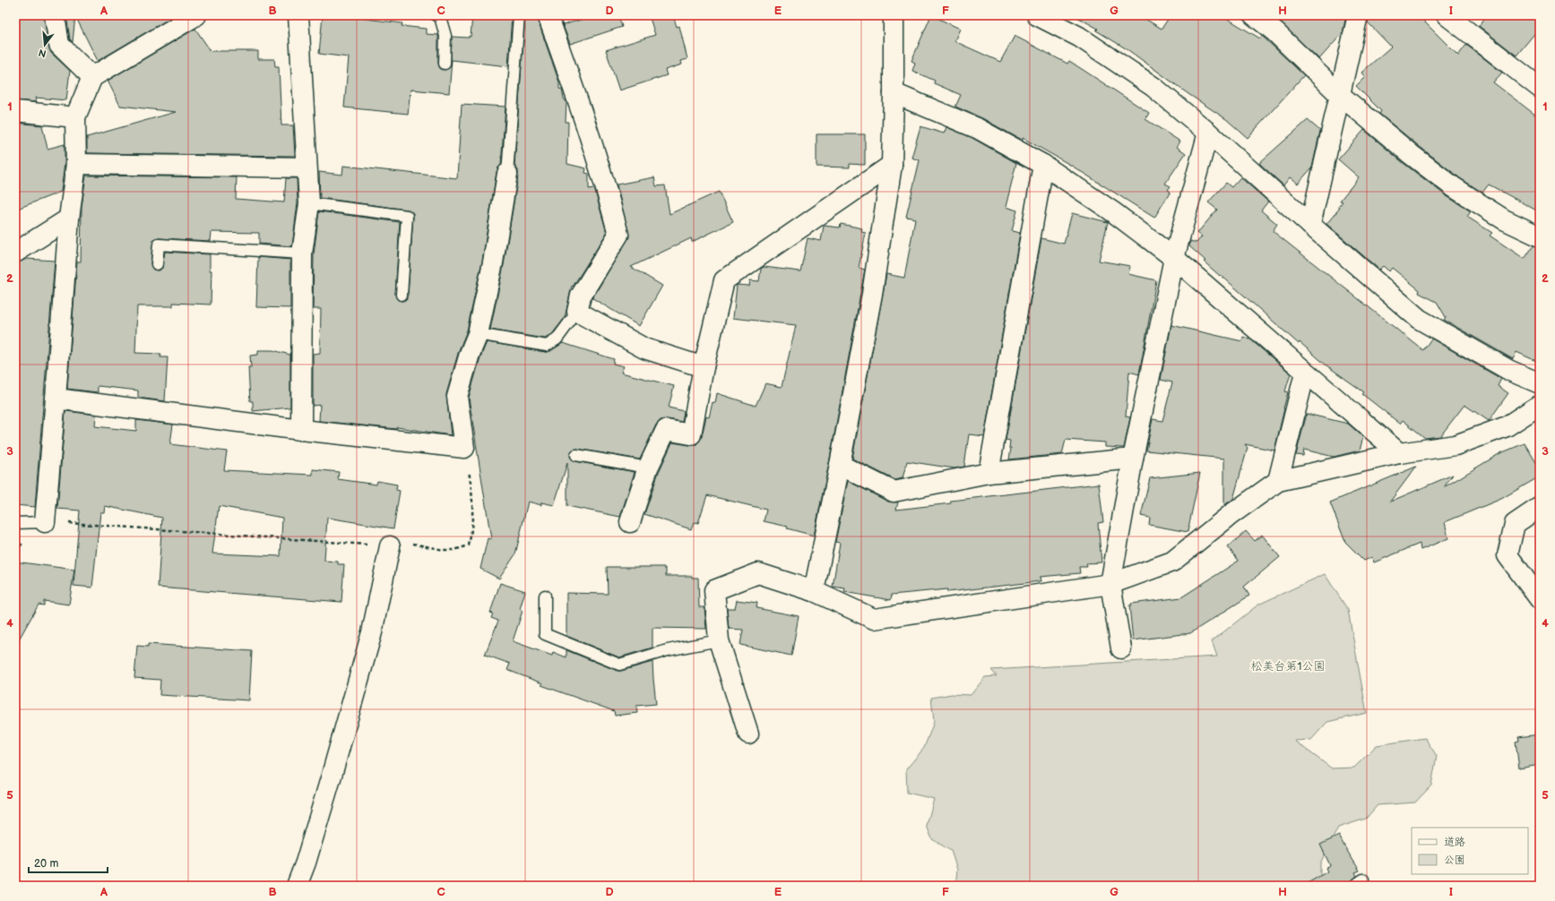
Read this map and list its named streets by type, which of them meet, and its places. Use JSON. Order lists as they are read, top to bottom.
{
  "parks": ["松美台第1公園"],
  "legend": ["道路", "公園"],
  "scale_bar": "20 m",
  "north": "bottom",
  "grid": {
    "columns": [
      "A",
      "B",
      "C",
      "D",
      "E",
      "F",
      "G",
      "H",
      "I"
    ],
    "rows": [
      "1",
      "2",
      "3",
      "4",
      "5"
    ]
  }
}
